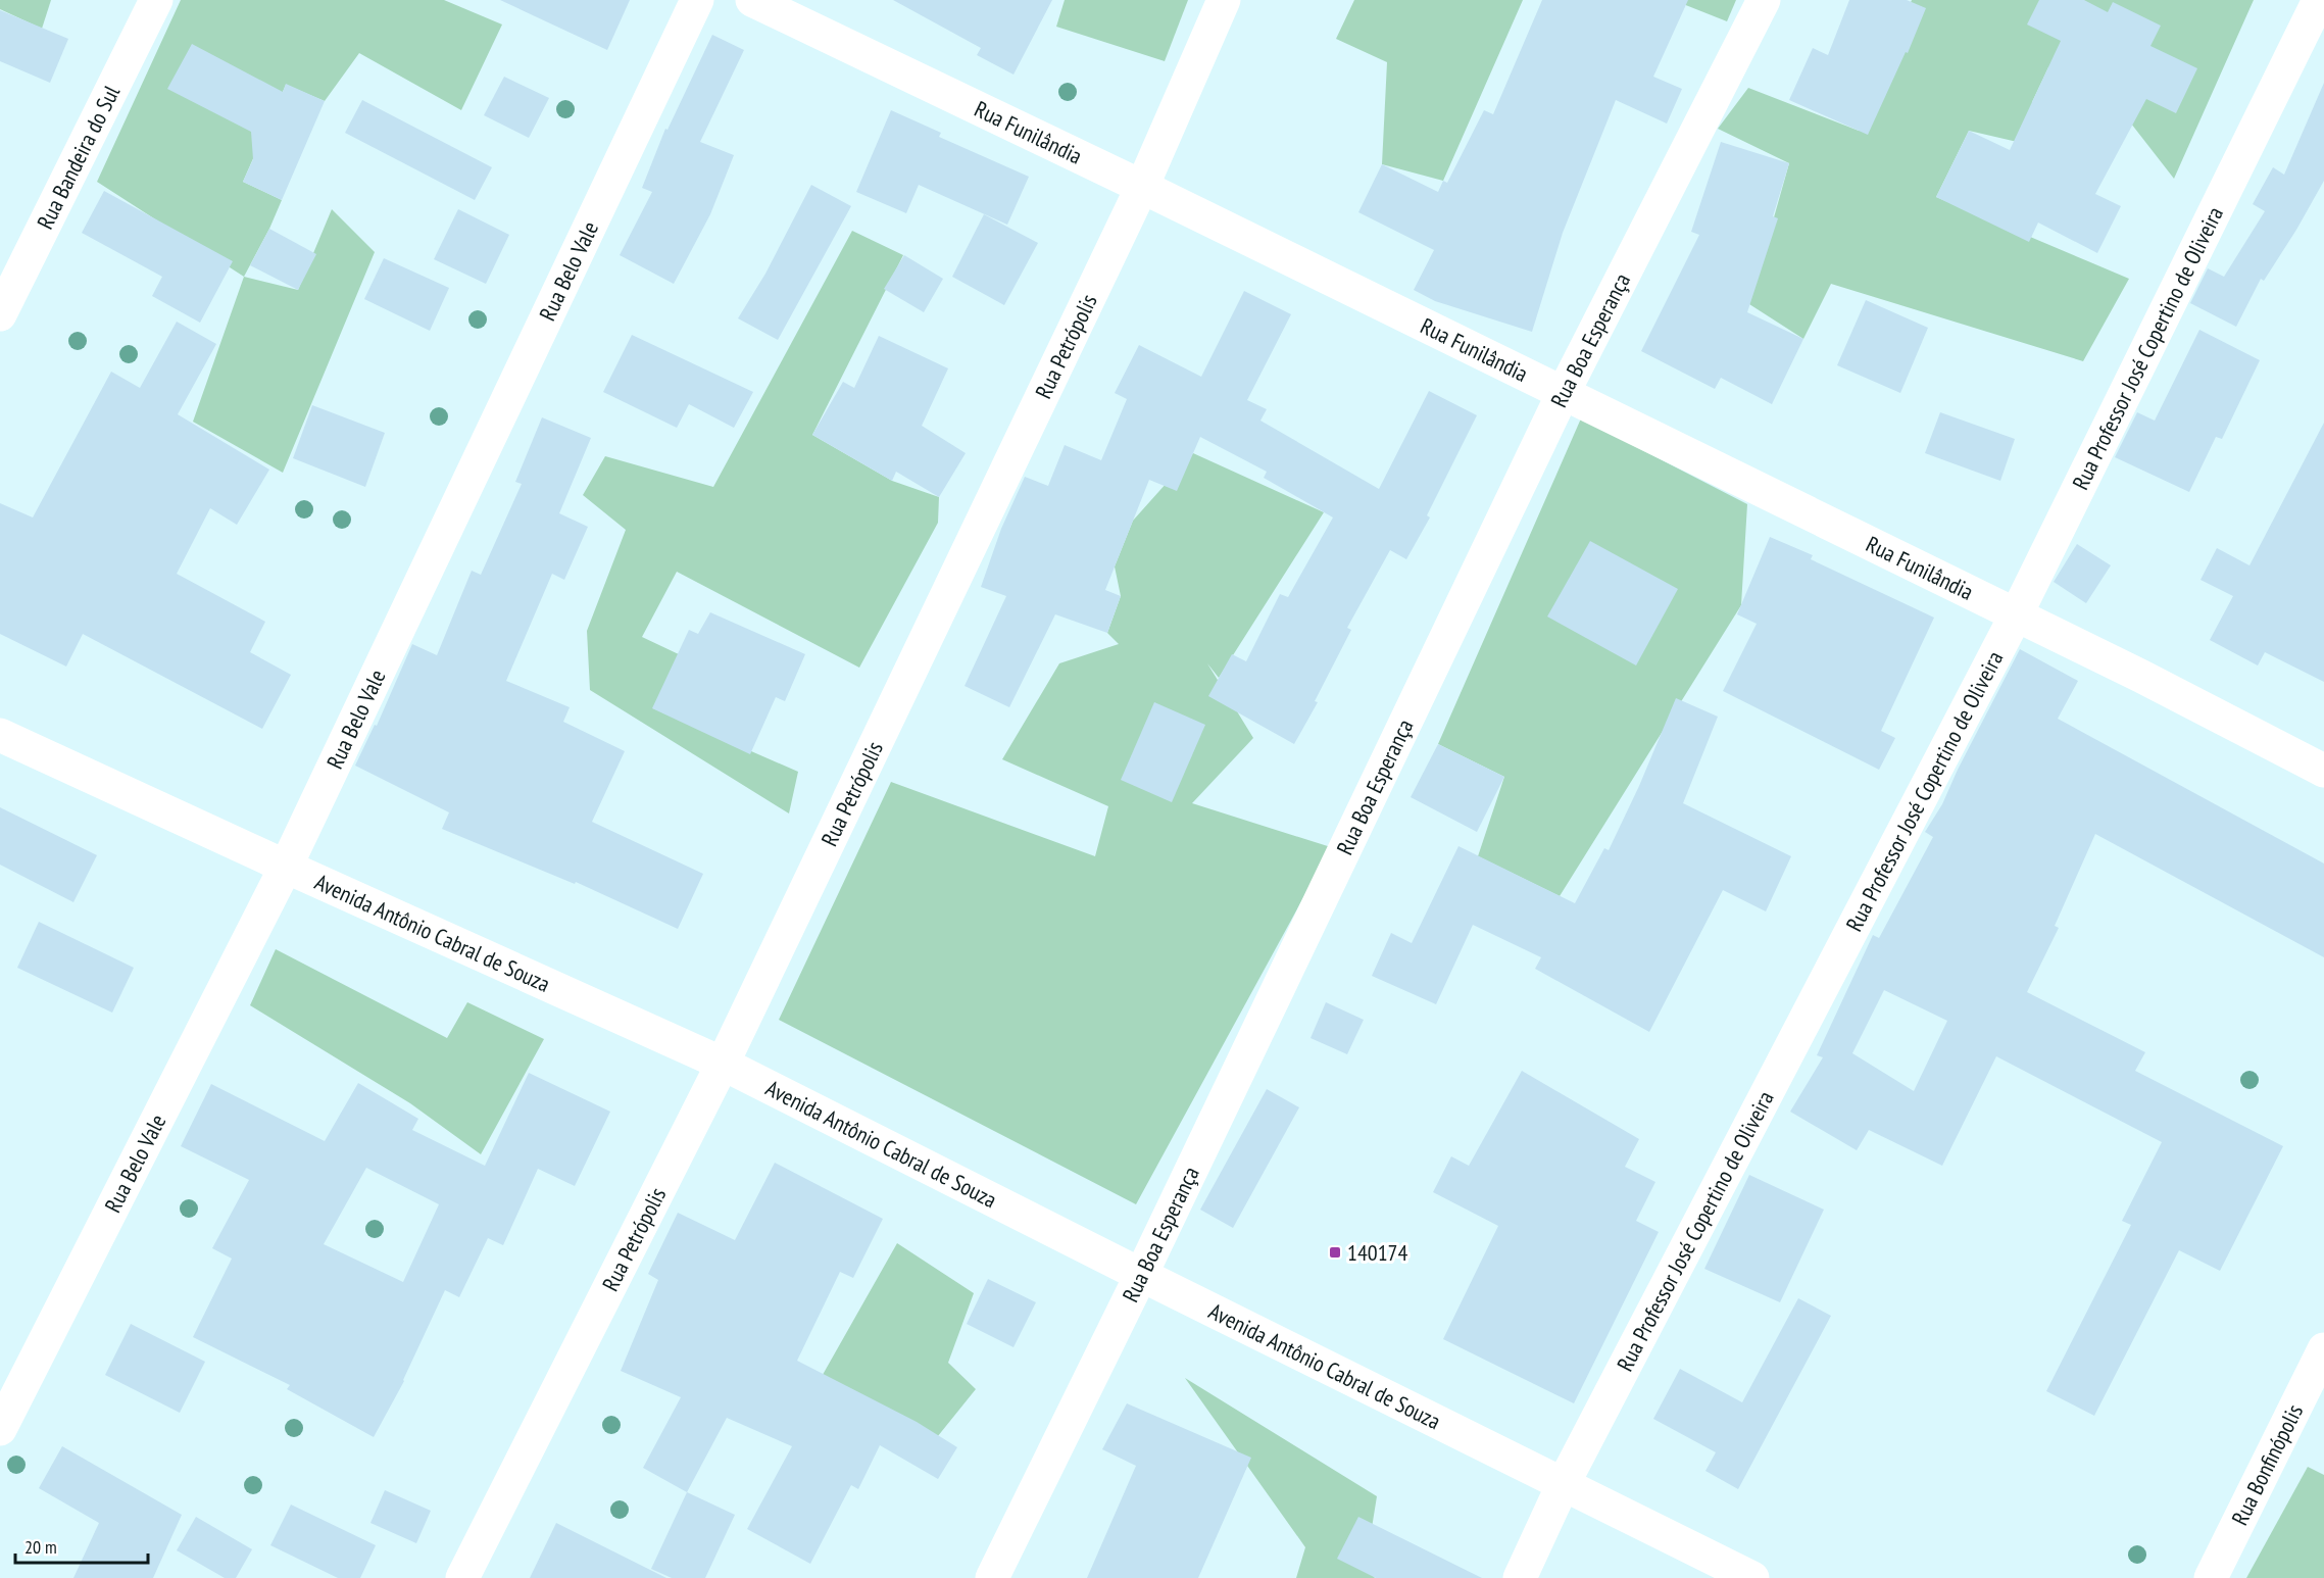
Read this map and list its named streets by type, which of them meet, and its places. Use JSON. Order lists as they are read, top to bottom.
{
  "streets": {
    "street": [
      "Rua Funilândia",
      "Rua Bandeira do Sul",
      "Rua Belo Vale",
      "Rua Boa Esperança",
      "Rua Petrópolis",
      "Rua Professor José Copertino de Oliveira",
      "Avenida Antônio Cabral de Souza",
      "Rua Bonfinópolis"
    ]
  },
  "crossings": [
    ["Rua Funilândia", "Rua Boa Esperança"],
    ["Rua Funilândia", "Rua Petrópolis"],
    ["Rua Funilândia", "Rua Professor José Copertino de Oliveira"],
    ["Rua Belo Vale", "Avenida Antônio Cabral de Souza"],
    ["Rua Boa Esperança", "Avenida Antônio Cabral de Souza"],
    ["Rua Petrópolis", "Avenida Antônio Cabral de Souza"],
    ["Rua Professor José Copertino de Oliveira", "Avenida Antônio Cabral de Souza"]
  ],
  "places": {
    "transit": ["140174"]
  },
  "scale_bar": "20 m"
}
